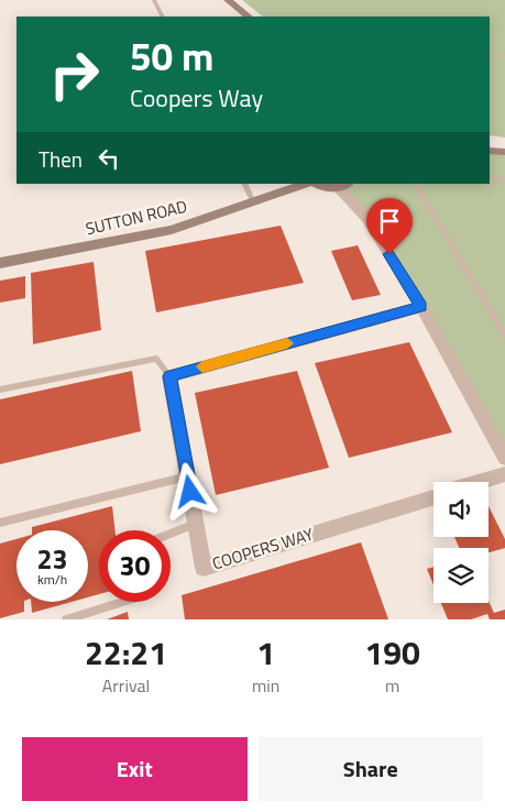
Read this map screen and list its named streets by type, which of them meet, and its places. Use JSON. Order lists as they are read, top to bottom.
{
  "streets": {
    "street": ["SUTTON ROAD", "COOPERS WAY"]
  },
  "page": {
    "turn": ["50 m", "Coopers Way"],
    "then": "Then",
    "speed": "23 km/h",
    "limit": "30",
    "eta": [
      "22:21",
      "Arrival",
      "1",
      "min",
      "190",
      "m"
    ],
    "buttons": ["Exit", "Share"]
  }
}
